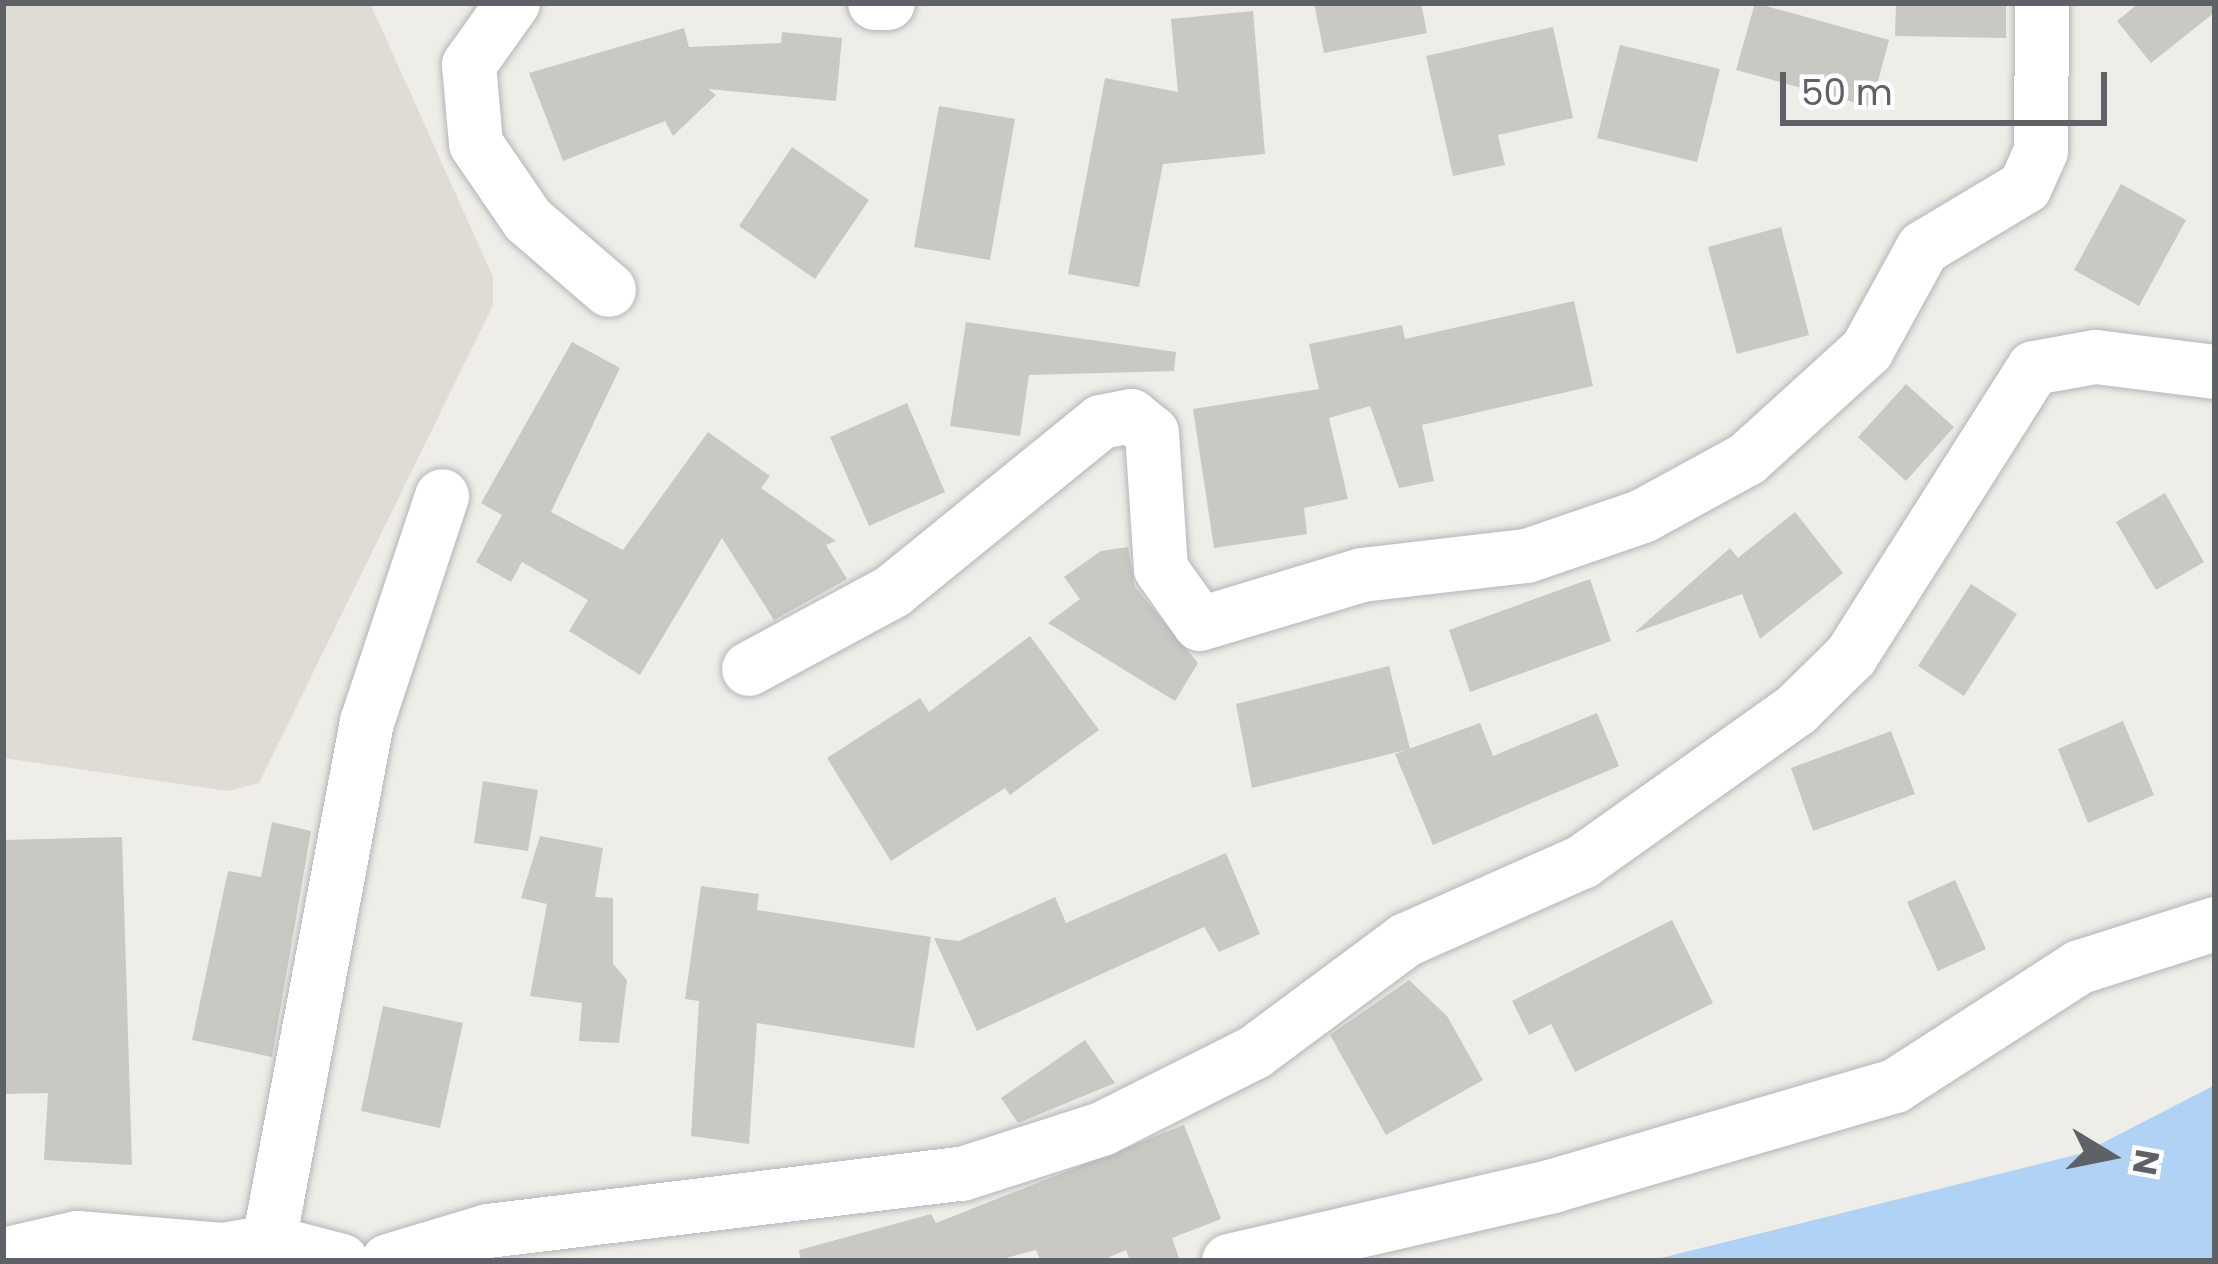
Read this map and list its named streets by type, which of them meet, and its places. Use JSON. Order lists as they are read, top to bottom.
{
  "scale_bar": "50 m",
  "north": "right"
}
